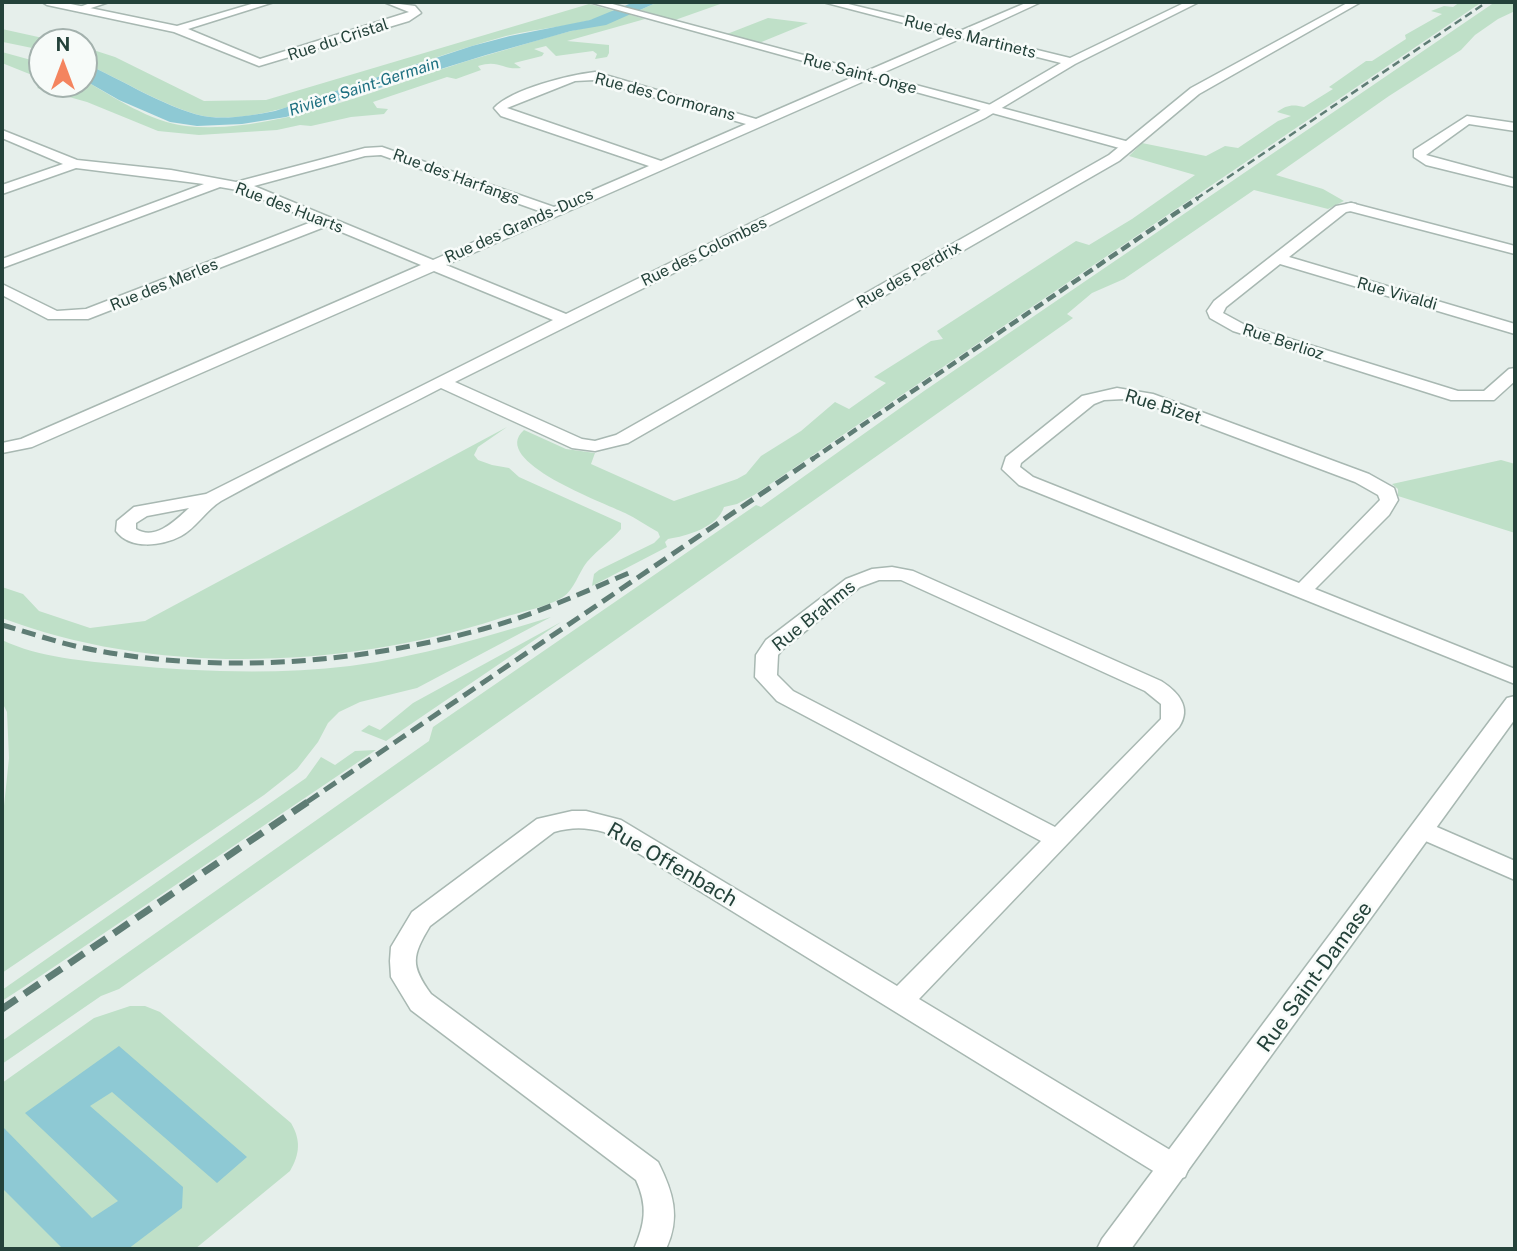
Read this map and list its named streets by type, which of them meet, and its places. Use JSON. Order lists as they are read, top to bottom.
{
  "streets": {
    "street": [
      "Rue des Martinets",
      "Rue du Cristal",
      "Rue Saint-Onge",
      "Rue des Cormorans",
      "Rue des Harfangs",
      "Rue des Huarts",
      "Rue des Grands-Ducs",
      "Rue des Colombes",
      "Rue des Perdrix",
      "Rue des Merles",
      "Rue Vivaldi",
      "Rue Berlioz",
      "Rue Bizet",
      "Rue Brahms",
      "Rue Offenbach",
      "Rue Saint-Damase"
    ]
  },
  "crossings": [
    ["Rue des Martinets", "Rue des Grands-Ducs"],
    ["Rue des Martinets", "Rue des Colombes"],
    ["Rue Saint-Onge", "Rue des Grands-Ducs"],
    ["Rue Saint-Onge", "Rue des Colombes"],
    ["Rue Saint-Onge", "Rue des Perdrix"],
    ["Rue des Cormorans", "Rue des Grands-Ducs"],
    ["Rue des Harfangs", "Rue des Huarts"],
    ["Rue des Harfangs", "Rue des Grands-Ducs"],
    ["Rue des Huarts", "Rue des Grands-Ducs"],
    ["Rue des Huarts", "Rue des Colombes"],
    ["Rue des Huarts", "Rue des Merles"],
    ["Rue des Colombes", "Rue des Perdrix"],
    ["Rue Vivaldi", "Rue Berlioz"],
    ["Rue Brahms", "Rue Offenbach"],
    ["Rue Offenbach", "Rue Saint-Damase"]
  ],
  "water": ["Rivière Saint-Germain"],
  "north": "top"
}
